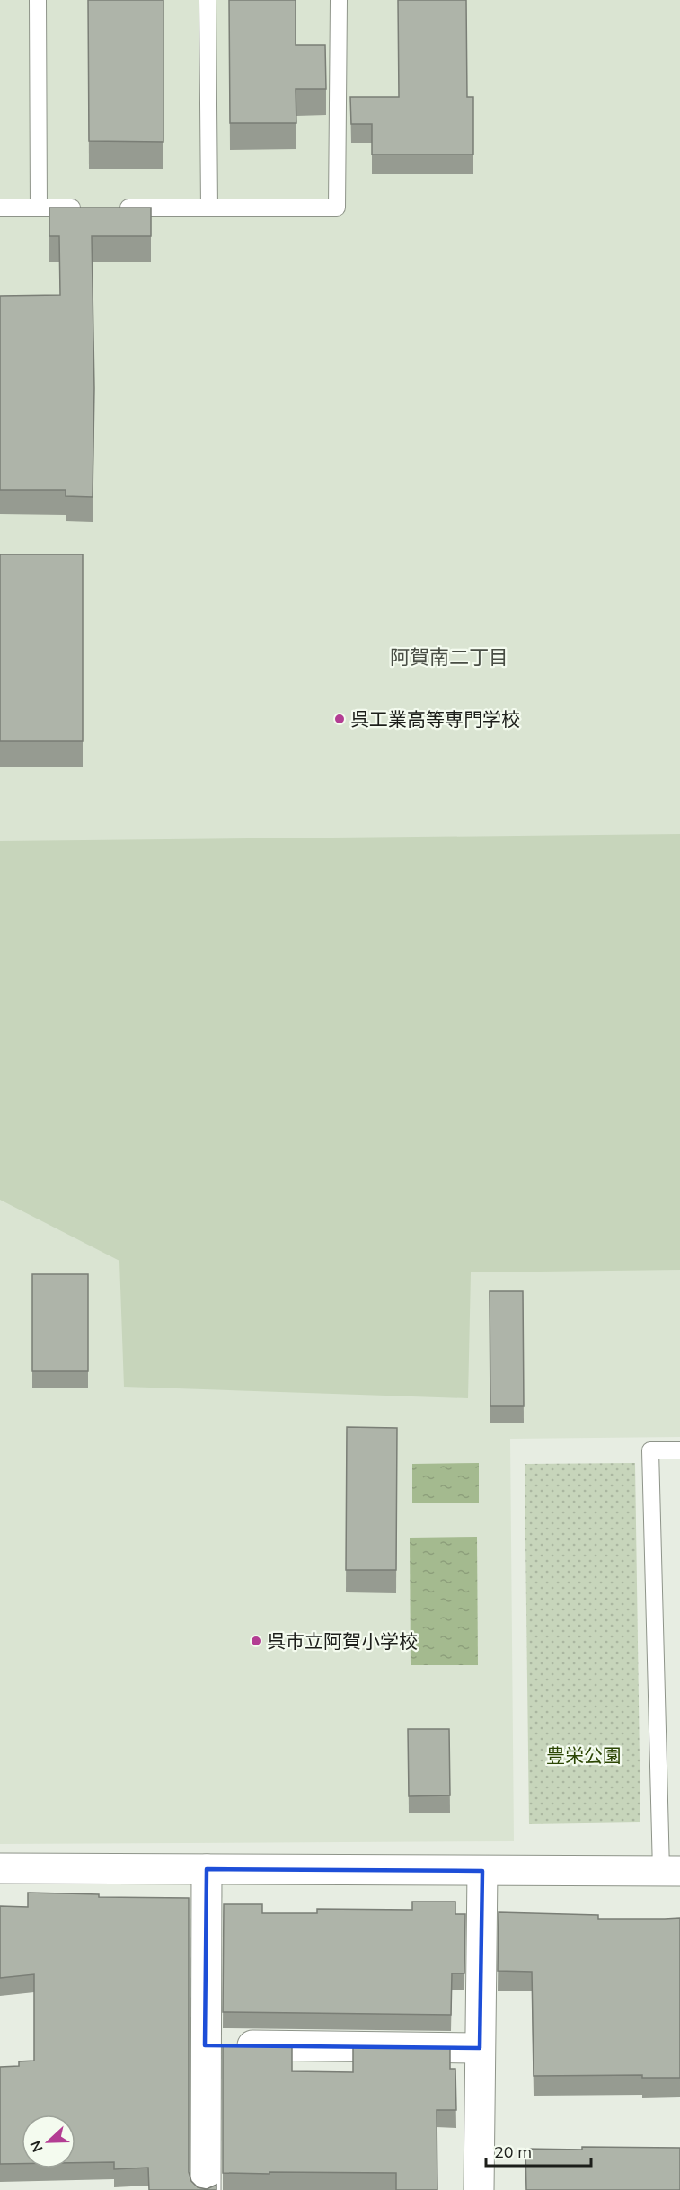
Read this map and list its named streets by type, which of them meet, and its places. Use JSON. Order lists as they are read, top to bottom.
{
  "districts": ["阿賀南二丁目"],
  "parks": ["豊栄公園"],
  "places": ["呉工業高等専門学校", "呉市立阿賀小学校"],
  "scale_bar": "20 m",
  "north": "left"
}
